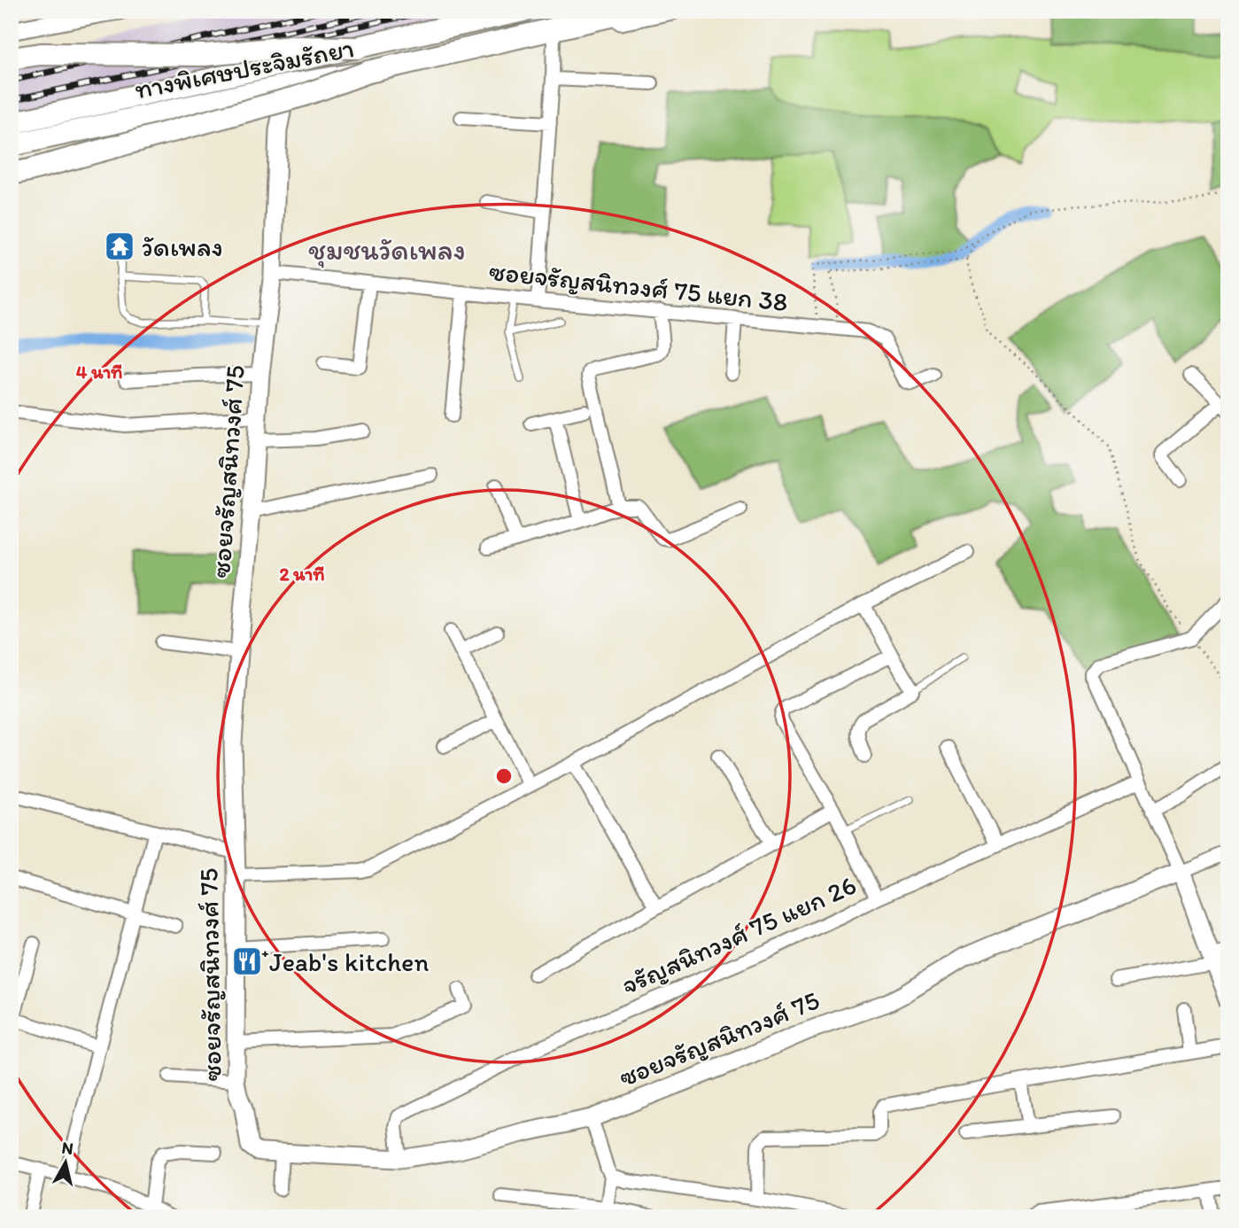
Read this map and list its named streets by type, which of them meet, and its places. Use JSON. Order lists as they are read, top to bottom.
{
  "streets": {
    "highway": ["ทางพิเศษประจิมรัถยา"],
    "street": ["ซอยจรัญสนิทวงศ์ 75 แยก 38", "ซอยจรัญสนิทวงศ์ 75", "จรัญสนิทวงศ์ 75 แยก 26"]
  },
  "crossings": [
    ["ซอยจรัญสนิทวงศ์ 75 แยก 38", "ซอยจรัญสนิทวงศ์ 75"],
    ["ซอยจรัญสนิทวงศ์ 75", "จรัญสนิทวงศ์ 75 แยก 26"]
  ],
  "districts": ["ชุมชนวัดเพลง"],
  "places": {
    "temple": ["วัดเพลง"],
    "restaurant": ["๋Jeab's kitchen"]
  },
  "north": "top",
  "rings": ["4 นาที", "2 นาที"]
}
